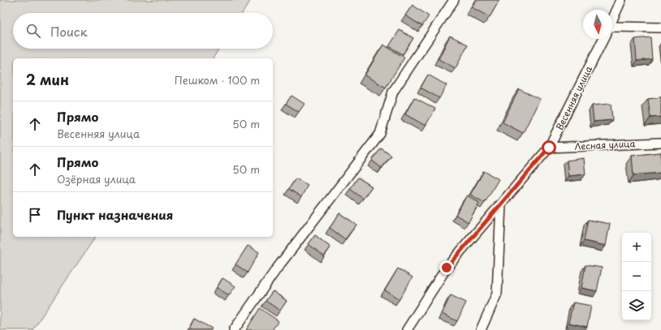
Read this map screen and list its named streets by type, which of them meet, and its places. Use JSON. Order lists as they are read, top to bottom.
{
  "streets": {
    "street": ["Весенняя улица", "Лесная улица"]
  },
  "crossings": [
    ["Весенняя улица", "Лесная улица"]
  ],
  "north": "bottom",
  "page": {
    "search": "Поиск",
    "heading": ["2 мин", "Пешком · 100 m"],
    "list": [
      ["Прямо", "Весенняя улица", "50 m"],
      ["Прямо", "Озёрная улица", "50 m"],
      "Пункт назначения"
    ],
    "map_buttons": ["+", "−"]
  }
}
